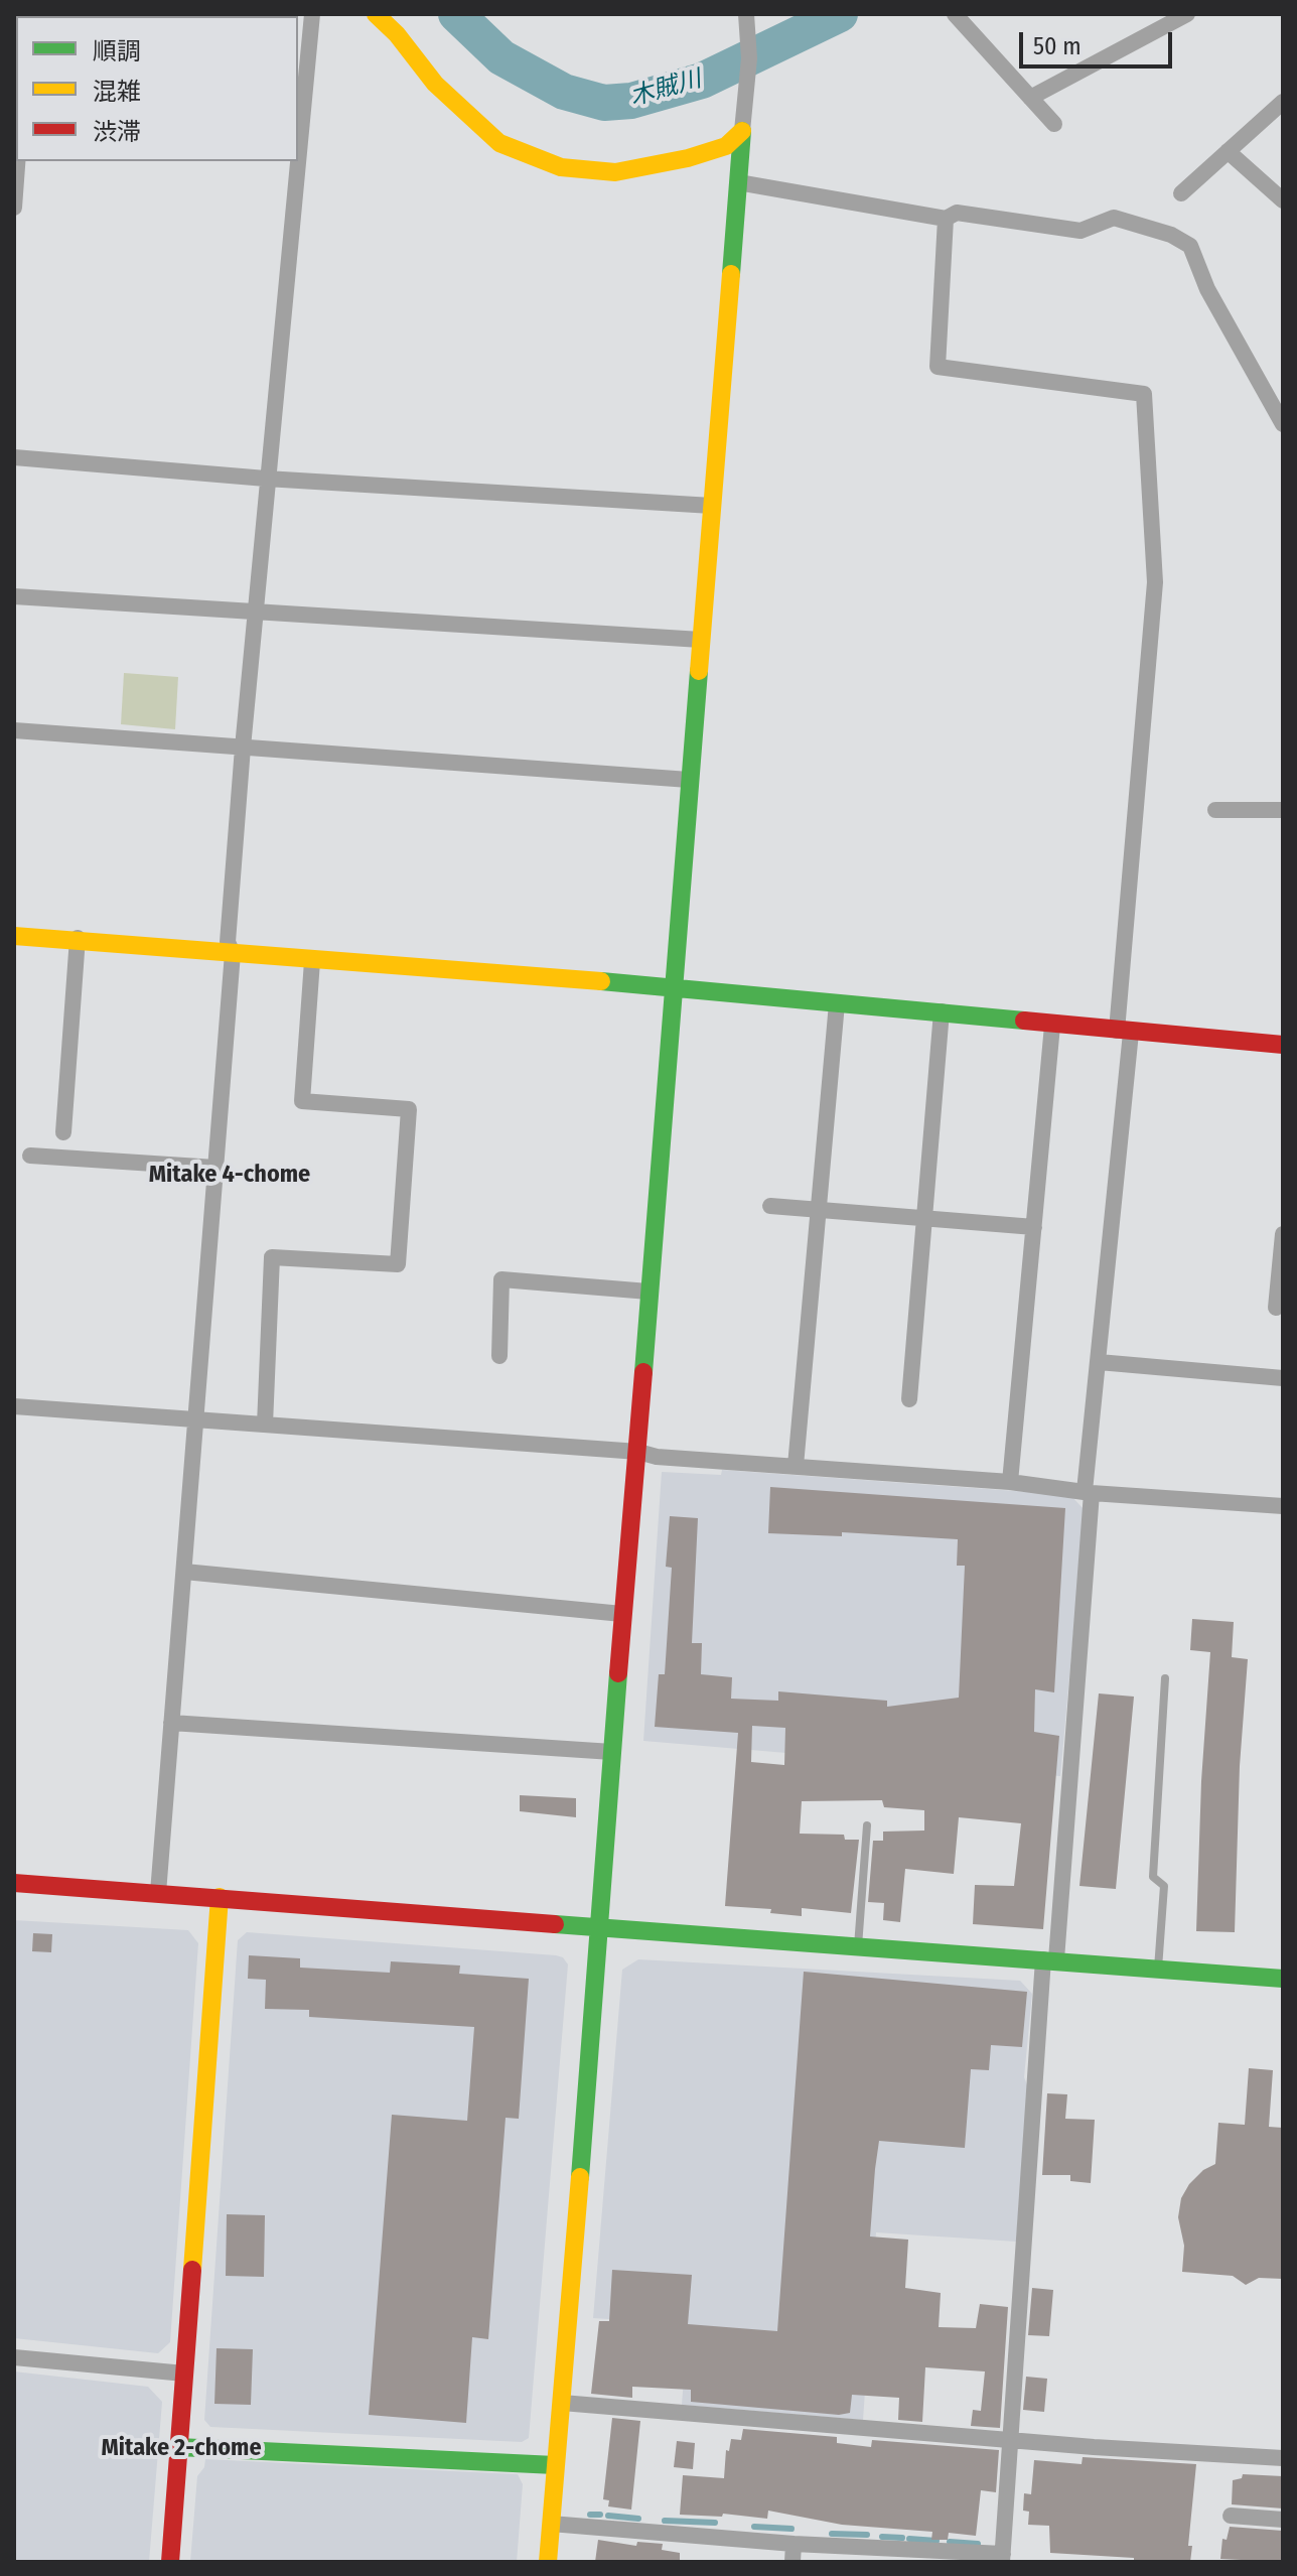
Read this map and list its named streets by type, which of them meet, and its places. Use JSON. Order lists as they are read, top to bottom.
{
  "districts": ["Mitake 4-chome", "Mitake 2-chome"],
  "water": ["木賊川"],
  "legend": ["順調", "混雑", "渋滞"],
  "scale_bar": "50 m"
}
